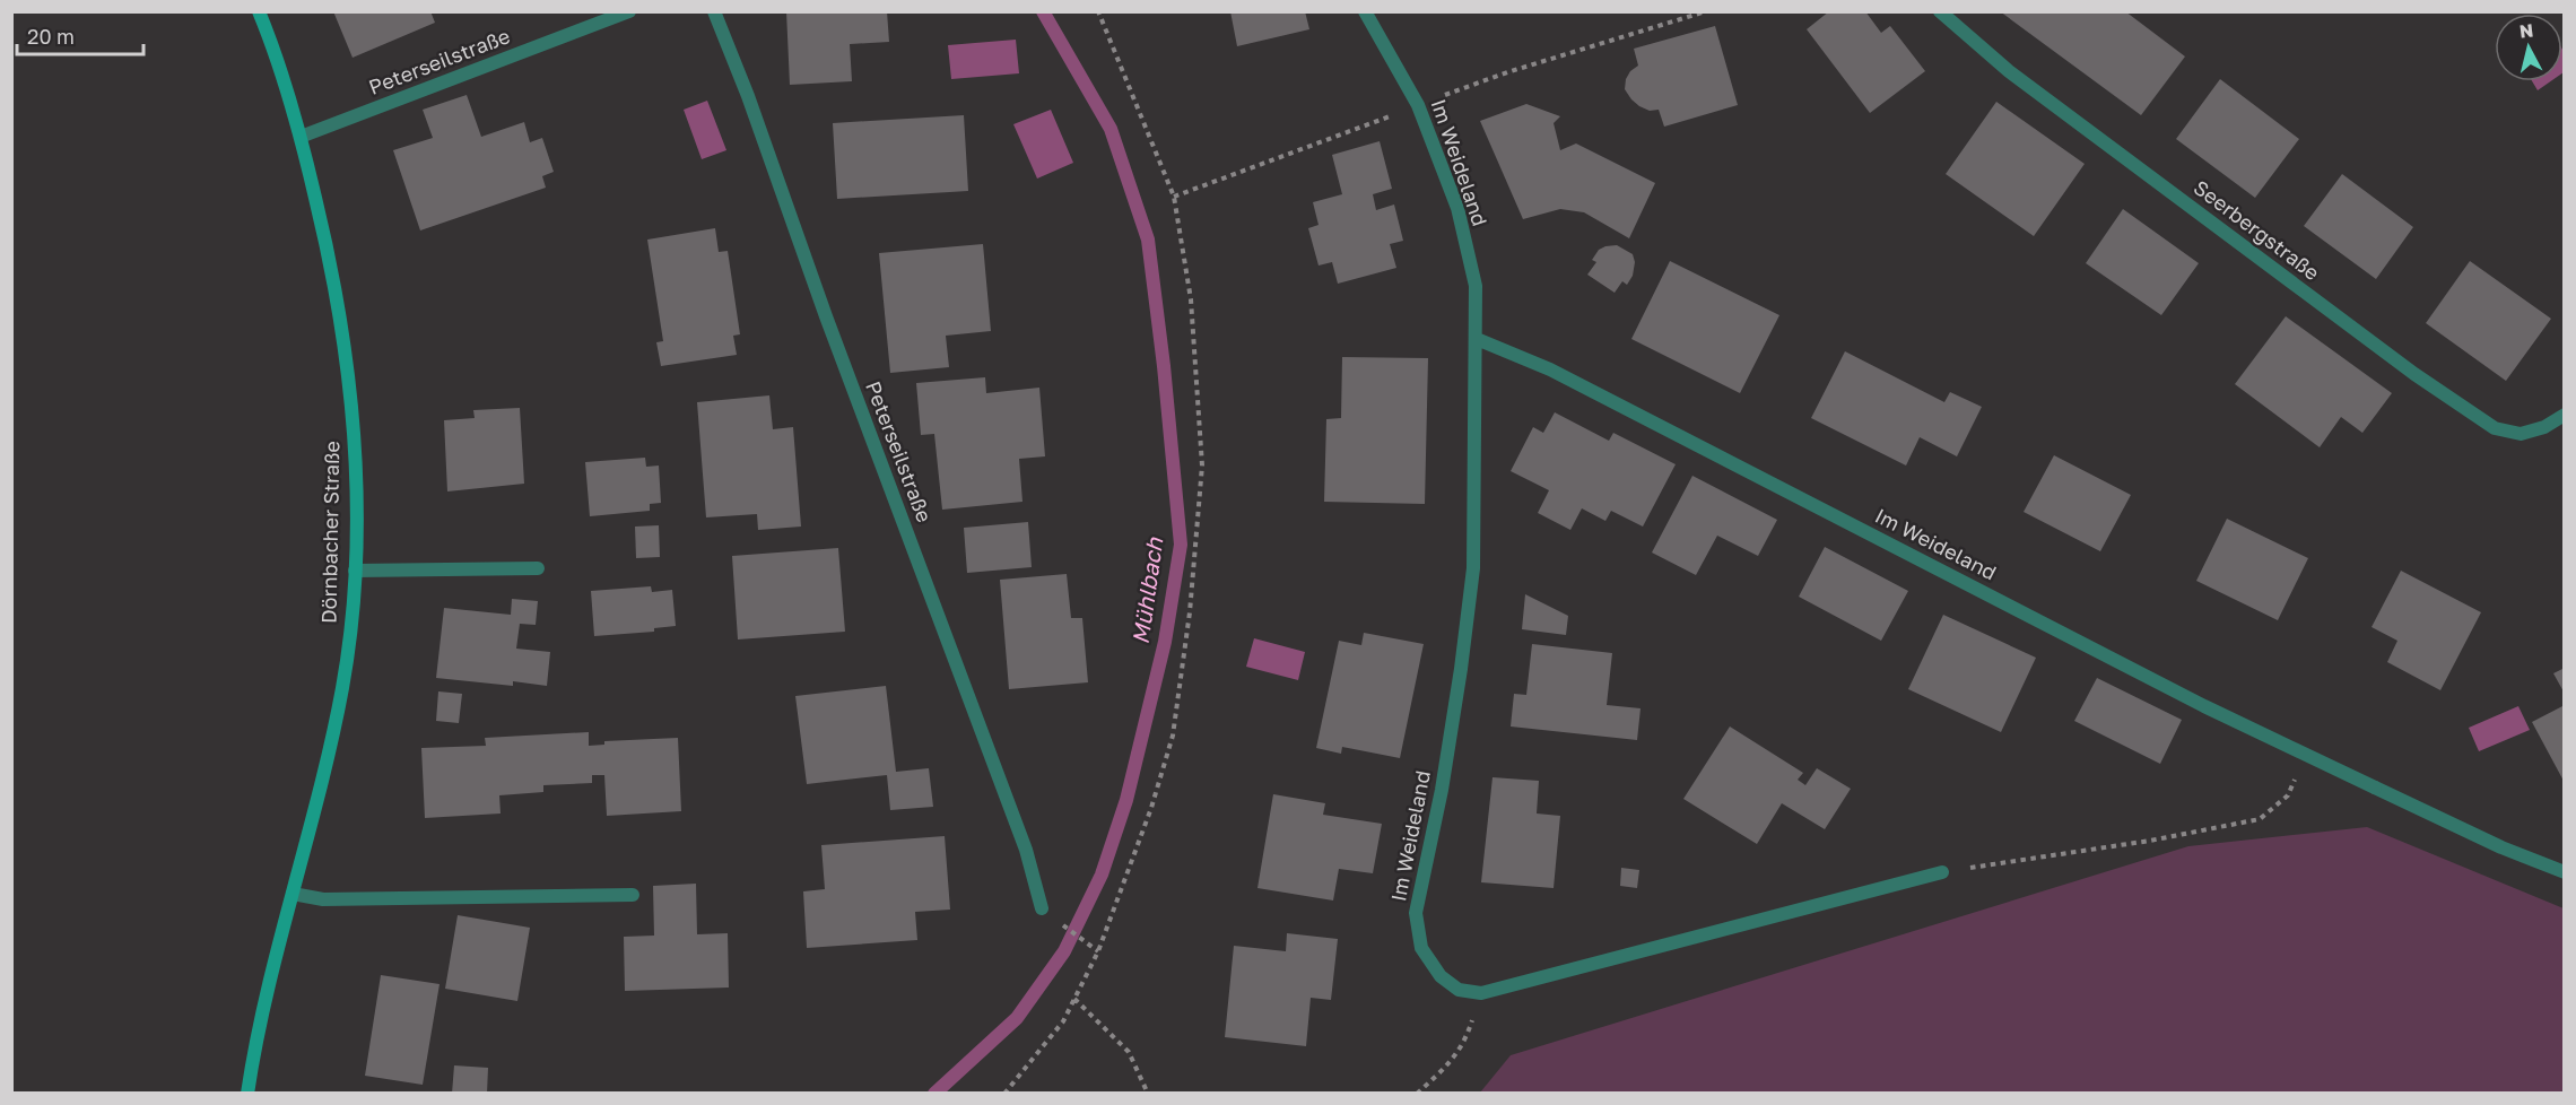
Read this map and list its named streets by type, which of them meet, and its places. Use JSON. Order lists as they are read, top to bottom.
{
  "streets": {
    "street": [
      "Peterseilstraße",
      "Im Weideland",
      "Seerbergstraße",
      "Dörnbacher Straße"
    ]
  },
  "crossings": [
    ["Peterseilstraße", "Dörnbacher Straße"]
  ],
  "water": ["Mühlbach"],
  "scale_bar": "20 m",
  "north": "top"
}
